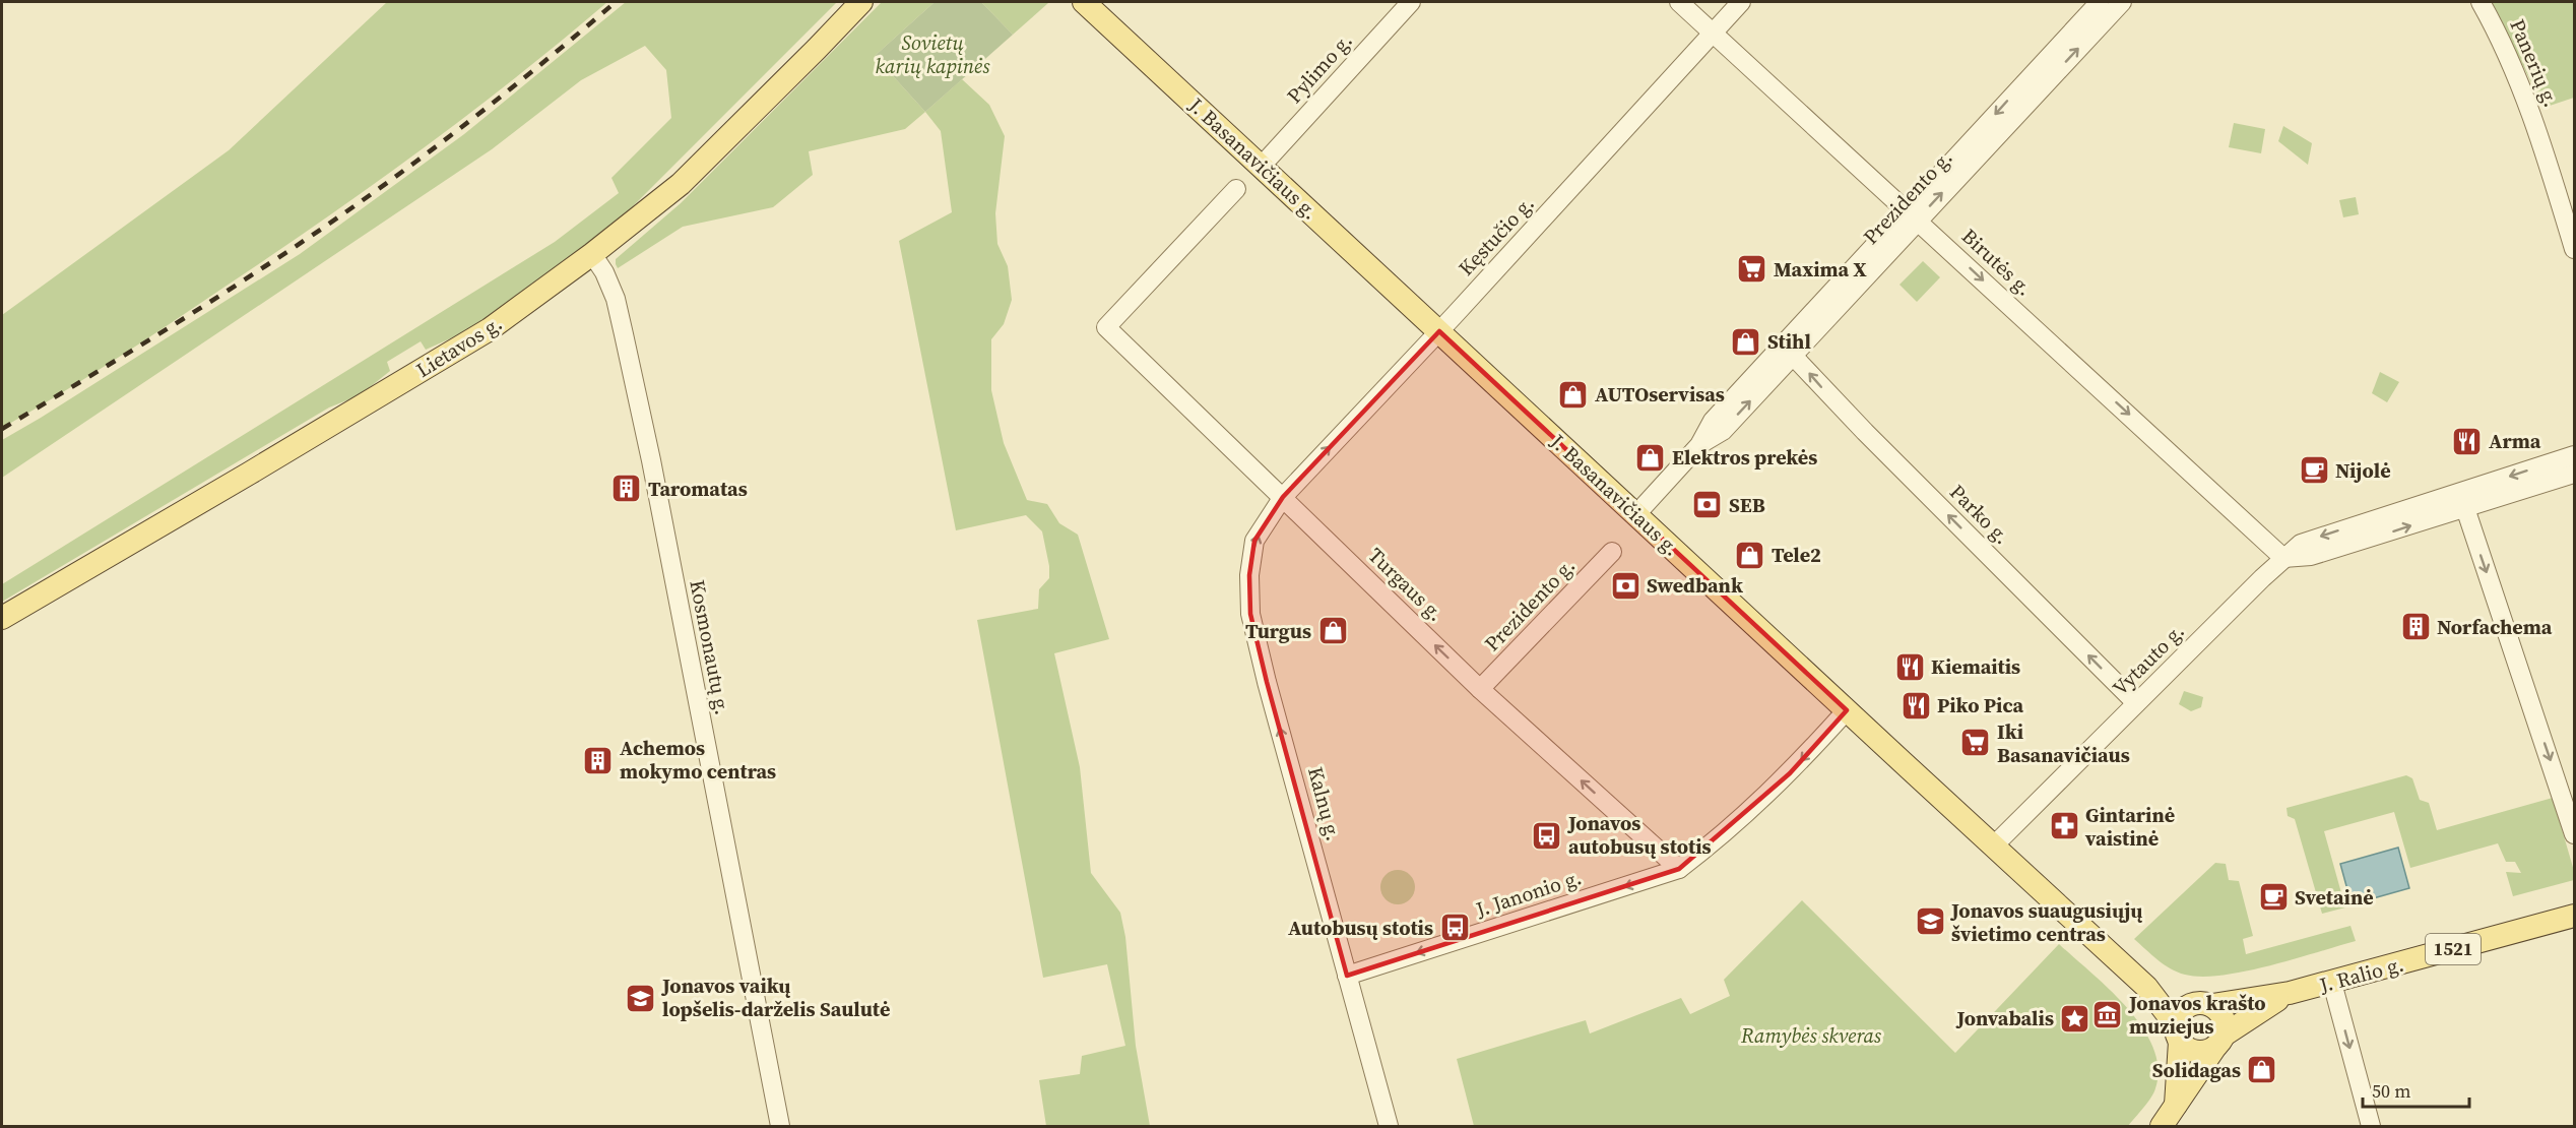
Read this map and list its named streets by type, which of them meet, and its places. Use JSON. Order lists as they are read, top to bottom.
{
  "streets": {
    "main road": [
      "J. Basanavičiaus g.",
      "Lietavos g.",
      "1521",
      "J. Ralio g."
    ],
    "street": [
      "Panerių g.",
      "Pylimo g.",
      "Prezidento g.",
      "Kęstučio g.",
      "Birutės g.",
      "Parko g.",
      "Turgaus g.",
      "Kosmonautų g.",
      "Vytauto g.",
      "Kalnų g.",
      "J. Janonio g."
    ]
  },
  "crossings": [
    ["Pylimo g.", "J. Basanavičiaus g."],
    ["J. Basanavičiaus g.", "Prezidento g."],
    ["J. Basanavičiaus g.", "Kęstučio g."],
    ["J. Basanavičiaus g.", "Vytauto g."],
    ["J. Basanavičiaus g.", "J. Janonio g."],
    ["J. Basanavičiaus g.", "J. Ralio g."],
    ["Prezidento g.", "Birutės g."],
    ["Prezidento g.", "Parko g."],
    ["Prezidento g.", "Turgaus g."],
    ["Kęstučio g.", "Birutės g."],
    ["Kęstučio g.", "Turgaus g."],
    ["Kęstučio g.", "Kalnų g."],
    ["Birutės g.", "Vytauto g."],
    ["Lietavos g.", "Kosmonautų g."],
    ["Parko g.", "Vytauto g."],
    ["Turgaus g.", "Kalnų g."],
    ["Turgaus g.", "J. Janonio g."],
    ["Kalnų g.", "J. Janonio g."]
  ],
  "one_way": [
    "Birutės g.",
    "Parko g.",
    "Turgaus g.",
    "Kalnų g.",
    "J. Janonio g."
  ],
  "parks": ["Sovietų karių kapinės", "Ramybės skveras"],
  "places": {
    "supermarket": ["Maxima X", "Iki Basanavičiaus"],
    "shop": [
      "Stihl",
      "AUTOservisas",
      "Elektros prekės",
      "Tele2",
      "Turgus",
      "Solidagas"
    ],
    "restaurant": ["Arma", "Kiemaitis", "Piko Pica"],
    "cafe": ["Nijolė", "Svetainė"],
    "building": ["Taromatas", "Norfachema", "Achemos mokymo centras"],
    "bank": ["SEB", "Swedbank"],
    "pharmacy": ["Gintarinė vaistinė"],
    "bus stop": ["Jonavos autobusų stotis", "Autobusų stotis"],
    "school or university": ["Jonavos suaugusiųjų švietimo centras", "Jonavos vaikų lopšelis-darželis Saulutė"],
    "museum": ["Jonavos krašto muziejus"],
    "place": ["Jonvabalis"]
  },
  "scale_bar": "50 m"
}
